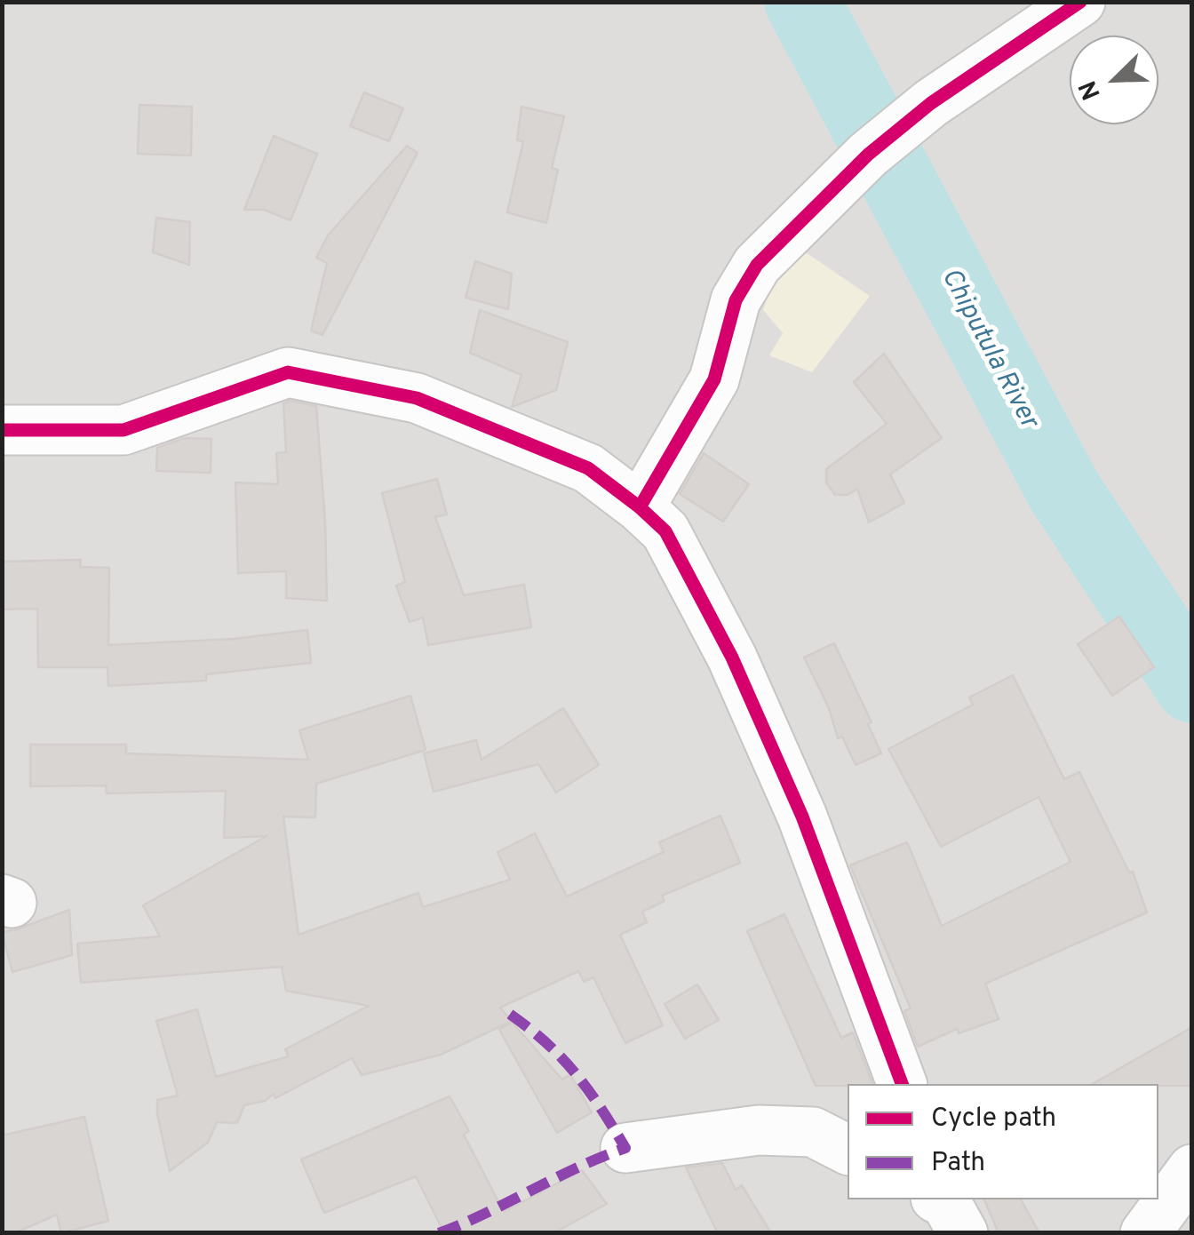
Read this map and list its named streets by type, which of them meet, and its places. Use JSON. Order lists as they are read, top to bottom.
{
  "water": ["Chiputula River"],
  "legend": ["Cycle path", "Path"],
  "north": "bottom left"
}
